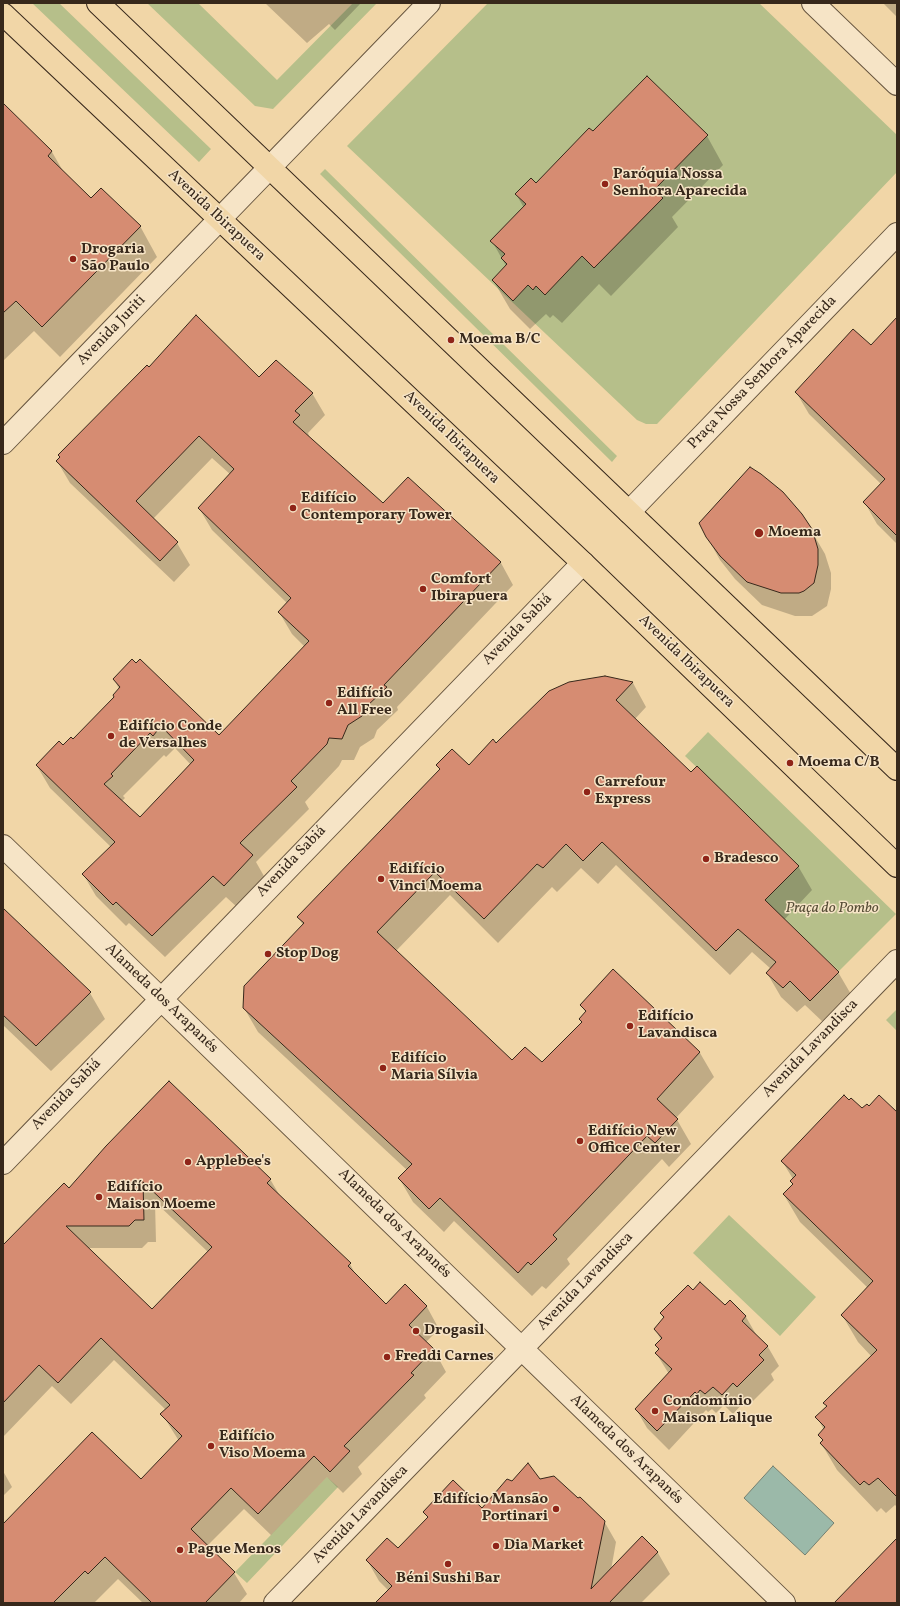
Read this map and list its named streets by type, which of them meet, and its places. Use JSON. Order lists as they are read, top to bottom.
{
  "streets": {
    "main road": ["Avenida Ibirapuera"],
    "street": [
      "Avenida Juriti",
      "Praça Nossa Senhora Aparecida",
      "Avenida Sabiá",
      "Alameda dos Arapanés",
      "Avenida Lavandisca"
    ]
  },
  "crossings": [
    ["Avenida Ibirapuera", "Avenida Juriti"],
    ["Avenida Ibirapuera", "Avenida Sabiá"],
    ["Avenida Sabiá", "Alameda dos Arapanés"],
    ["Alameda dos Arapanés", "Avenida Lavandisca"]
  ],
  "parks": ["Praça do Pombo"],
  "places": [
    "Paróquia Nossa Senhora Aparecida",
    "Drogaria São Paulo",
    "Moema B/C",
    "Edifício Contemporary Tower",
    "Moema",
    "Comfort Ibirapuera",
    "Edifício All Free",
    "Edifício Conde de Versalhes",
    "Moema C/B",
    "Carrefour Express",
    "Bradesco",
    "Edifício Vinci Moema",
    "Stop Dog",
    "Edifício Lavandisca",
    "Edifício Maria Sílvia",
    "Edifício New Office Center",
    "Applebee's",
    "Edifício Maison Moeme",
    "Drogasil",
    "Freddi Carnes",
    "Condomínio Maison Lalique",
    "Edifício Viso Moema",
    "Edifício Mansão Portinari",
    "Dia Market",
    "Pague Menos",
    "Béni Sushi Bar"
  ]
}
